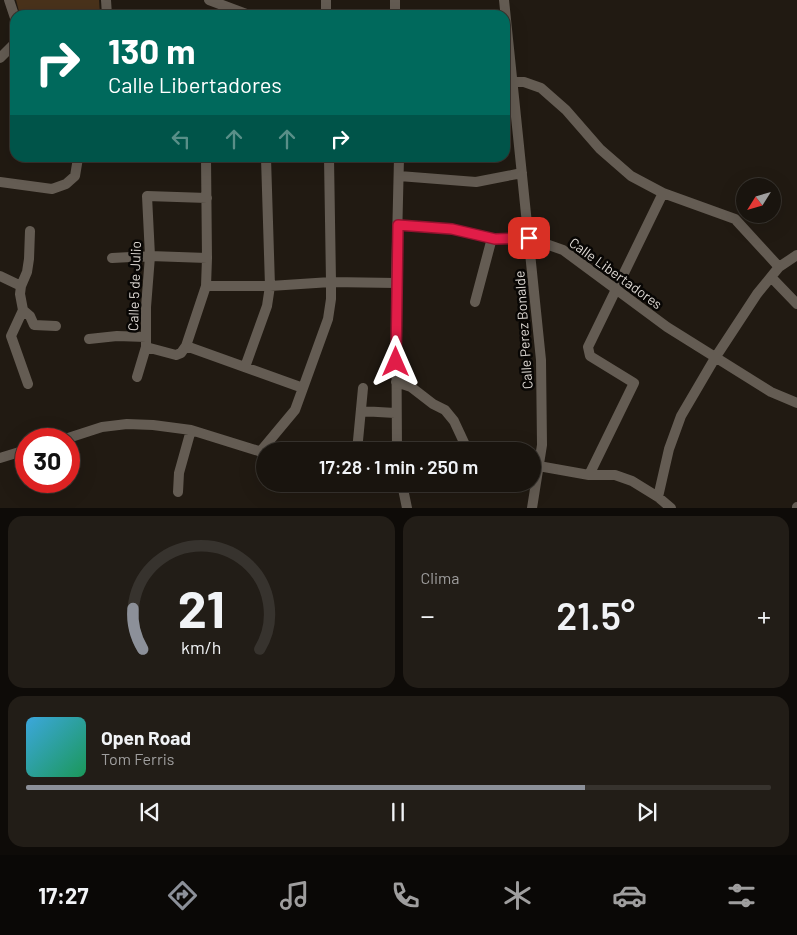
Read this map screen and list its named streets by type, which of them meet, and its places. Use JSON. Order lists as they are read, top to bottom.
{
  "streets": {
    "street": ["Calle Libertadores", "Calle 5 de Julio", "Calle Perez Bonalde"]
  },
  "crossings": [
    ["Calle Libertadores", "Calle Perez Bonalde"]
  ],
  "north": "bottom left",
  "page": {
    "turn": ["130 m", "Calle Libertadores"],
    "limit": "30",
    "trip": "17:28 · 1 min · 250 m",
    "tile": "Clima",
    "heat": ["−", "21.5°", "+"],
    "song": ["Open Road", "Tom Ferris"],
    "tabs": "17:27",
    "gauge": ["21", "km/h"]
  }
}
